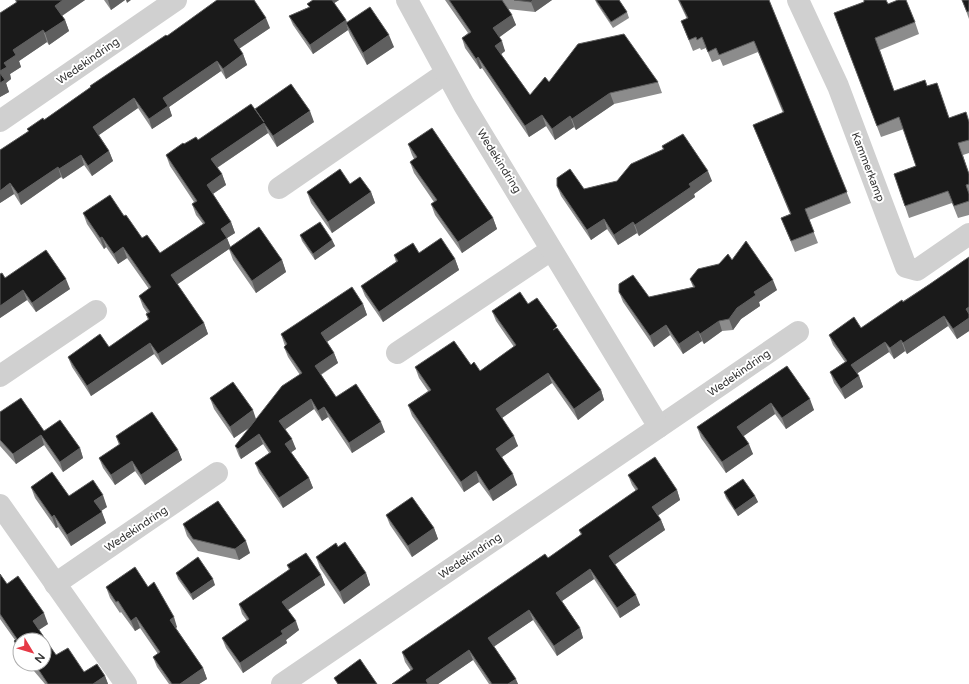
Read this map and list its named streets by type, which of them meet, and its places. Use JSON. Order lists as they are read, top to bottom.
{
  "streets": {
    "street": ["Wedekindring", "Kammerkamp"]
  },
  "north": "bottom right"
}
